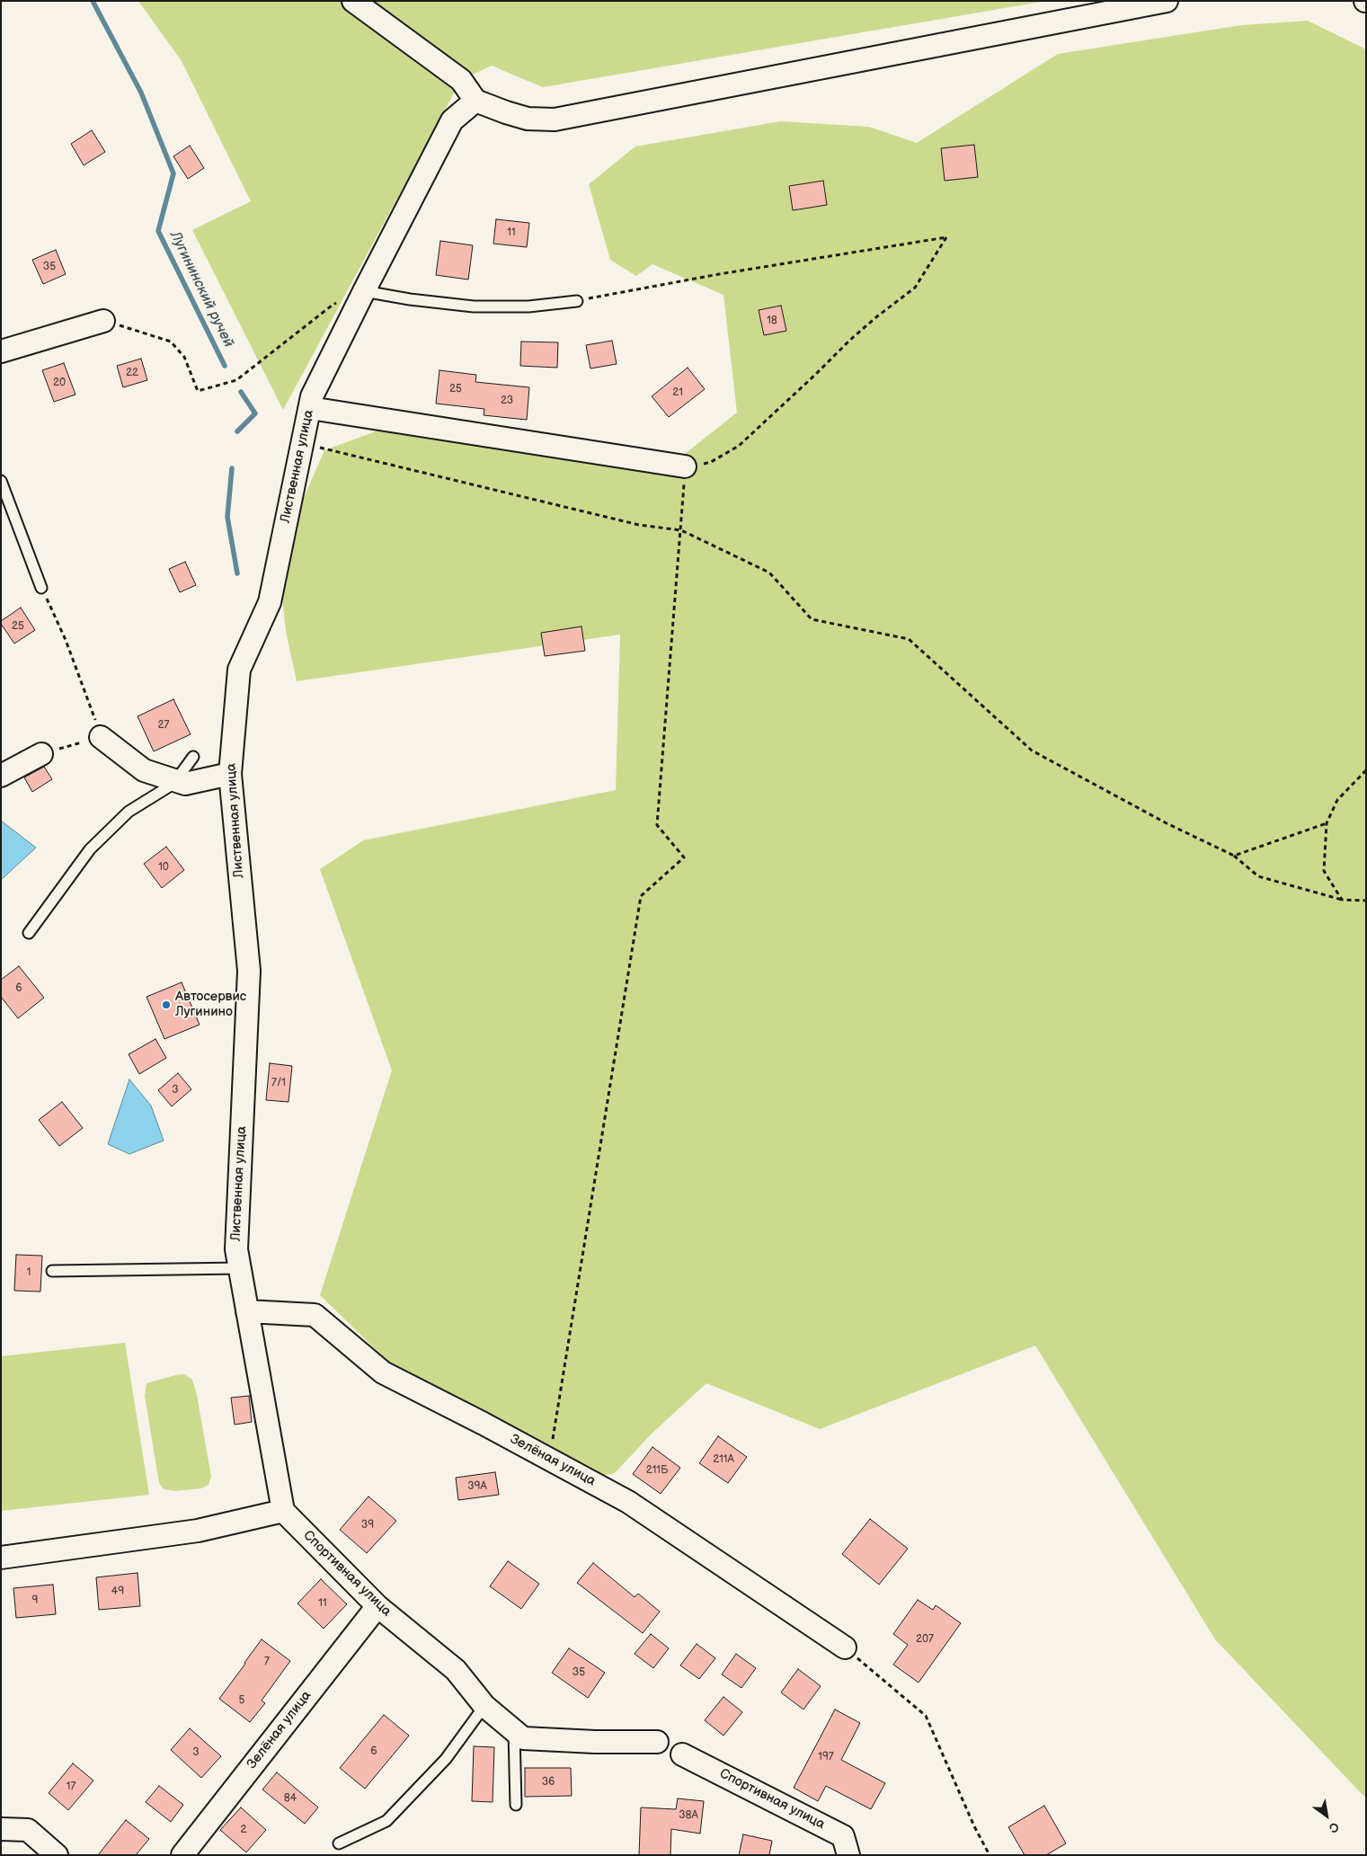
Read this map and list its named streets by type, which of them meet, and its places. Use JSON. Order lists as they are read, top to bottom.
{
  "streets": {
    "street": ["Лиственная улица", "Зелёная улица", "Спортивная улица"]
  },
  "crossings": [
    ["Лиственная улица", "Зелёная улица"],
    ["Лиственная улица", "Спортивная улица"],
    ["Зелёная улица", "Спортивная улица"]
  ],
  "water": ["Лугининский ручей"],
  "places": ["Автосервис Лугинино"],
  "house_numbers": [
    "11",
    "35",
    "18",
    "22",
    "20",
    "25",
    "21",
    "23",
    "25",
    "27",
    "10",
    "6",
    "7/1",
    "3",
    "1",
    "211А",
    "211Б",
    "39А",
    "39",
    "49",
    "9",
    "11",
    "207",
    "7",
    "35",
    "5",
    "6",
    "3",
    "197",
    "36",
    "17",
    "84",
    "38А",
    "2"
  ],
  "north": "bottom right"
}
